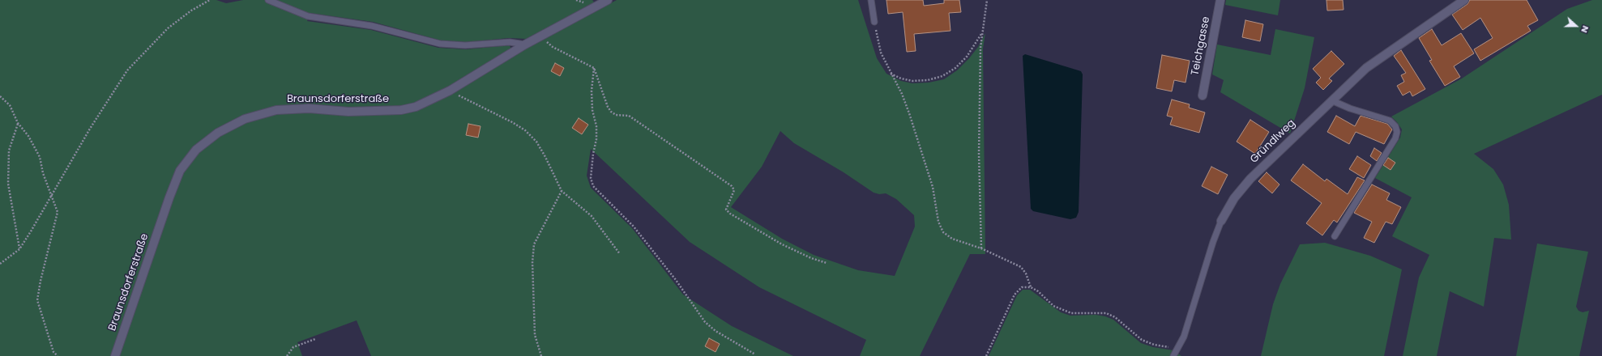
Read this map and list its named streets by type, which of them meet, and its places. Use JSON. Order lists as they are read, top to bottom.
{
  "streets": {
    "street": ["Teichgasse", "Braunsdorferstraße", "Gründlweg"]
  },
  "north": "right"
}
